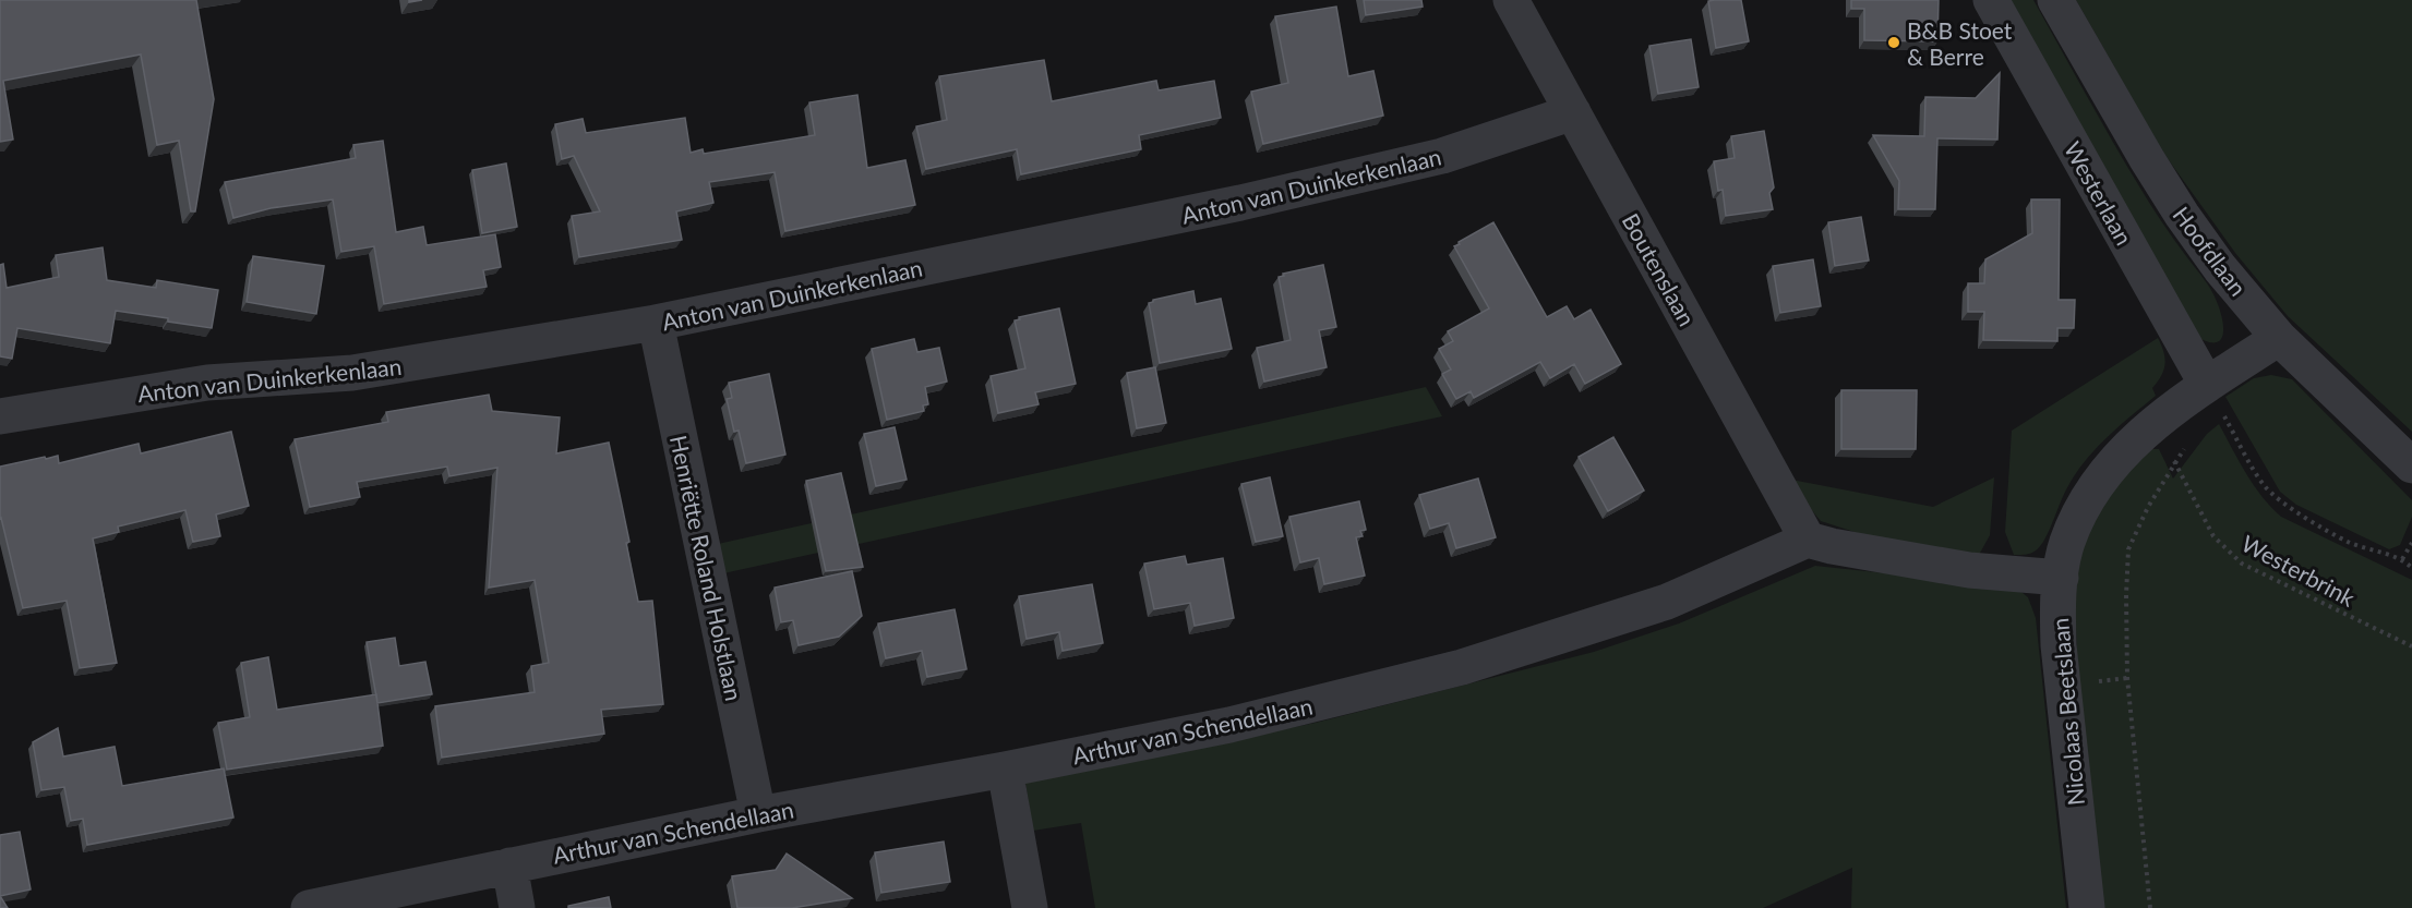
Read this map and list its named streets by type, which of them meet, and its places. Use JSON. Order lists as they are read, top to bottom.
{
  "streets": {
    "street": [
      "Anton van Duinkerkenlaan",
      "Westerlaan",
      "Hoofdlaan",
      "Boutenslaan",
      "Henriëtte Roland Holstlaan",
      "Nicolaas Beetslaan",
      "Arthur van Schendellaan"
    ],
    "path": ["Westerbrink"]
  },
  "crossings": [
    ["Anton van Duinkerkenlaan", "Boutenslaan"],
    ["Anton van Duinkerkenlaan", "Henriëtte Roland Holstlaan"],
    ["Westerlaan", "Nicolaas Beetslaan"],
    ["Hoofdlaan", "Nicolaas Beetslaan"],
    ["Boutenslaan", "Arthur van Schendellaan"],
    ["Henriëtte Roland Holstlaan", "Arthur van Schendellaan"]
  ],
  "places": ["B&B Stoet & Berre"]
}
